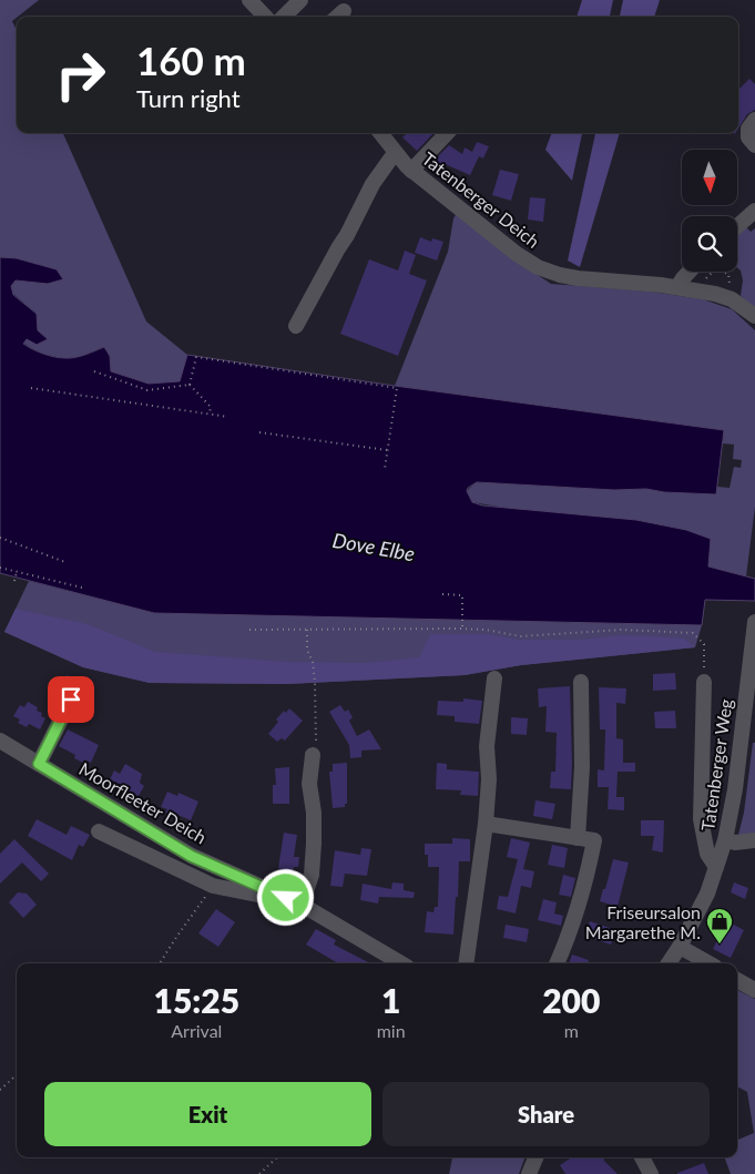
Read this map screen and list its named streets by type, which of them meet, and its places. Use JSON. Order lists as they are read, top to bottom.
{
  "streets": {
    "street": ["Tatenberger Deich", "Tatenberger Weg", "Moorfleeter Deich"]
  },
  "water": ["Dove Elbe"],
  "places": {
    "shop": ["Friseursalon Margarethe M."]
  },
  "north": "bottom",
  "page": {
    "turn": ["160 m", "Turn right"],
    "eta": [
      "15:25",
      "Arrival",
      "1",
      "min",
      "200",
      "m"
    ],
    "buttons": ["Exit", "Share"]
  }
}
